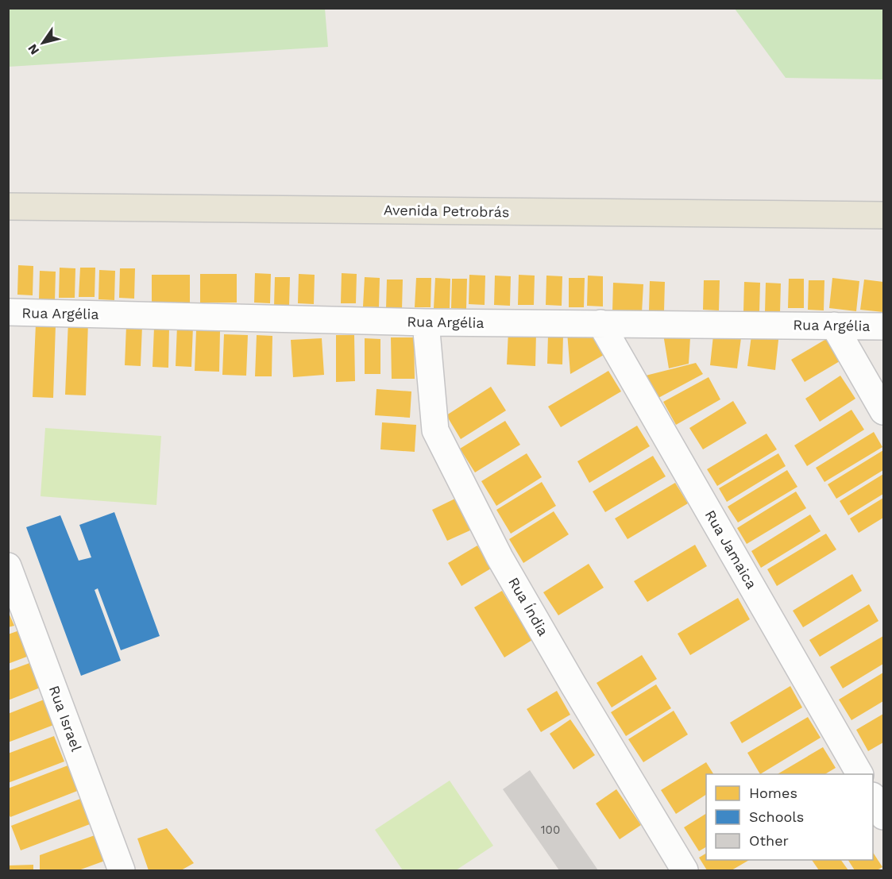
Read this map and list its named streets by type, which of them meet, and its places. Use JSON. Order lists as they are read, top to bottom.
{
  "streets": {
    "main road": ["Avenida Petrobrás"],
    "street": [
      "Rua Argélia",
      "Rua Jamaica",
      "Rua Índia",
      "Rua Israel"
    ]
  },
  "crossings": [
    ["Rua Argélia", "Rua Jamaica"],
    ["Rua Argélia", "Rua Índia"]
  ],
  "house_numbers": ["100"],
  "legend": ["Homes", "Schools", "Other"],
  "north": "bottom left"
}
